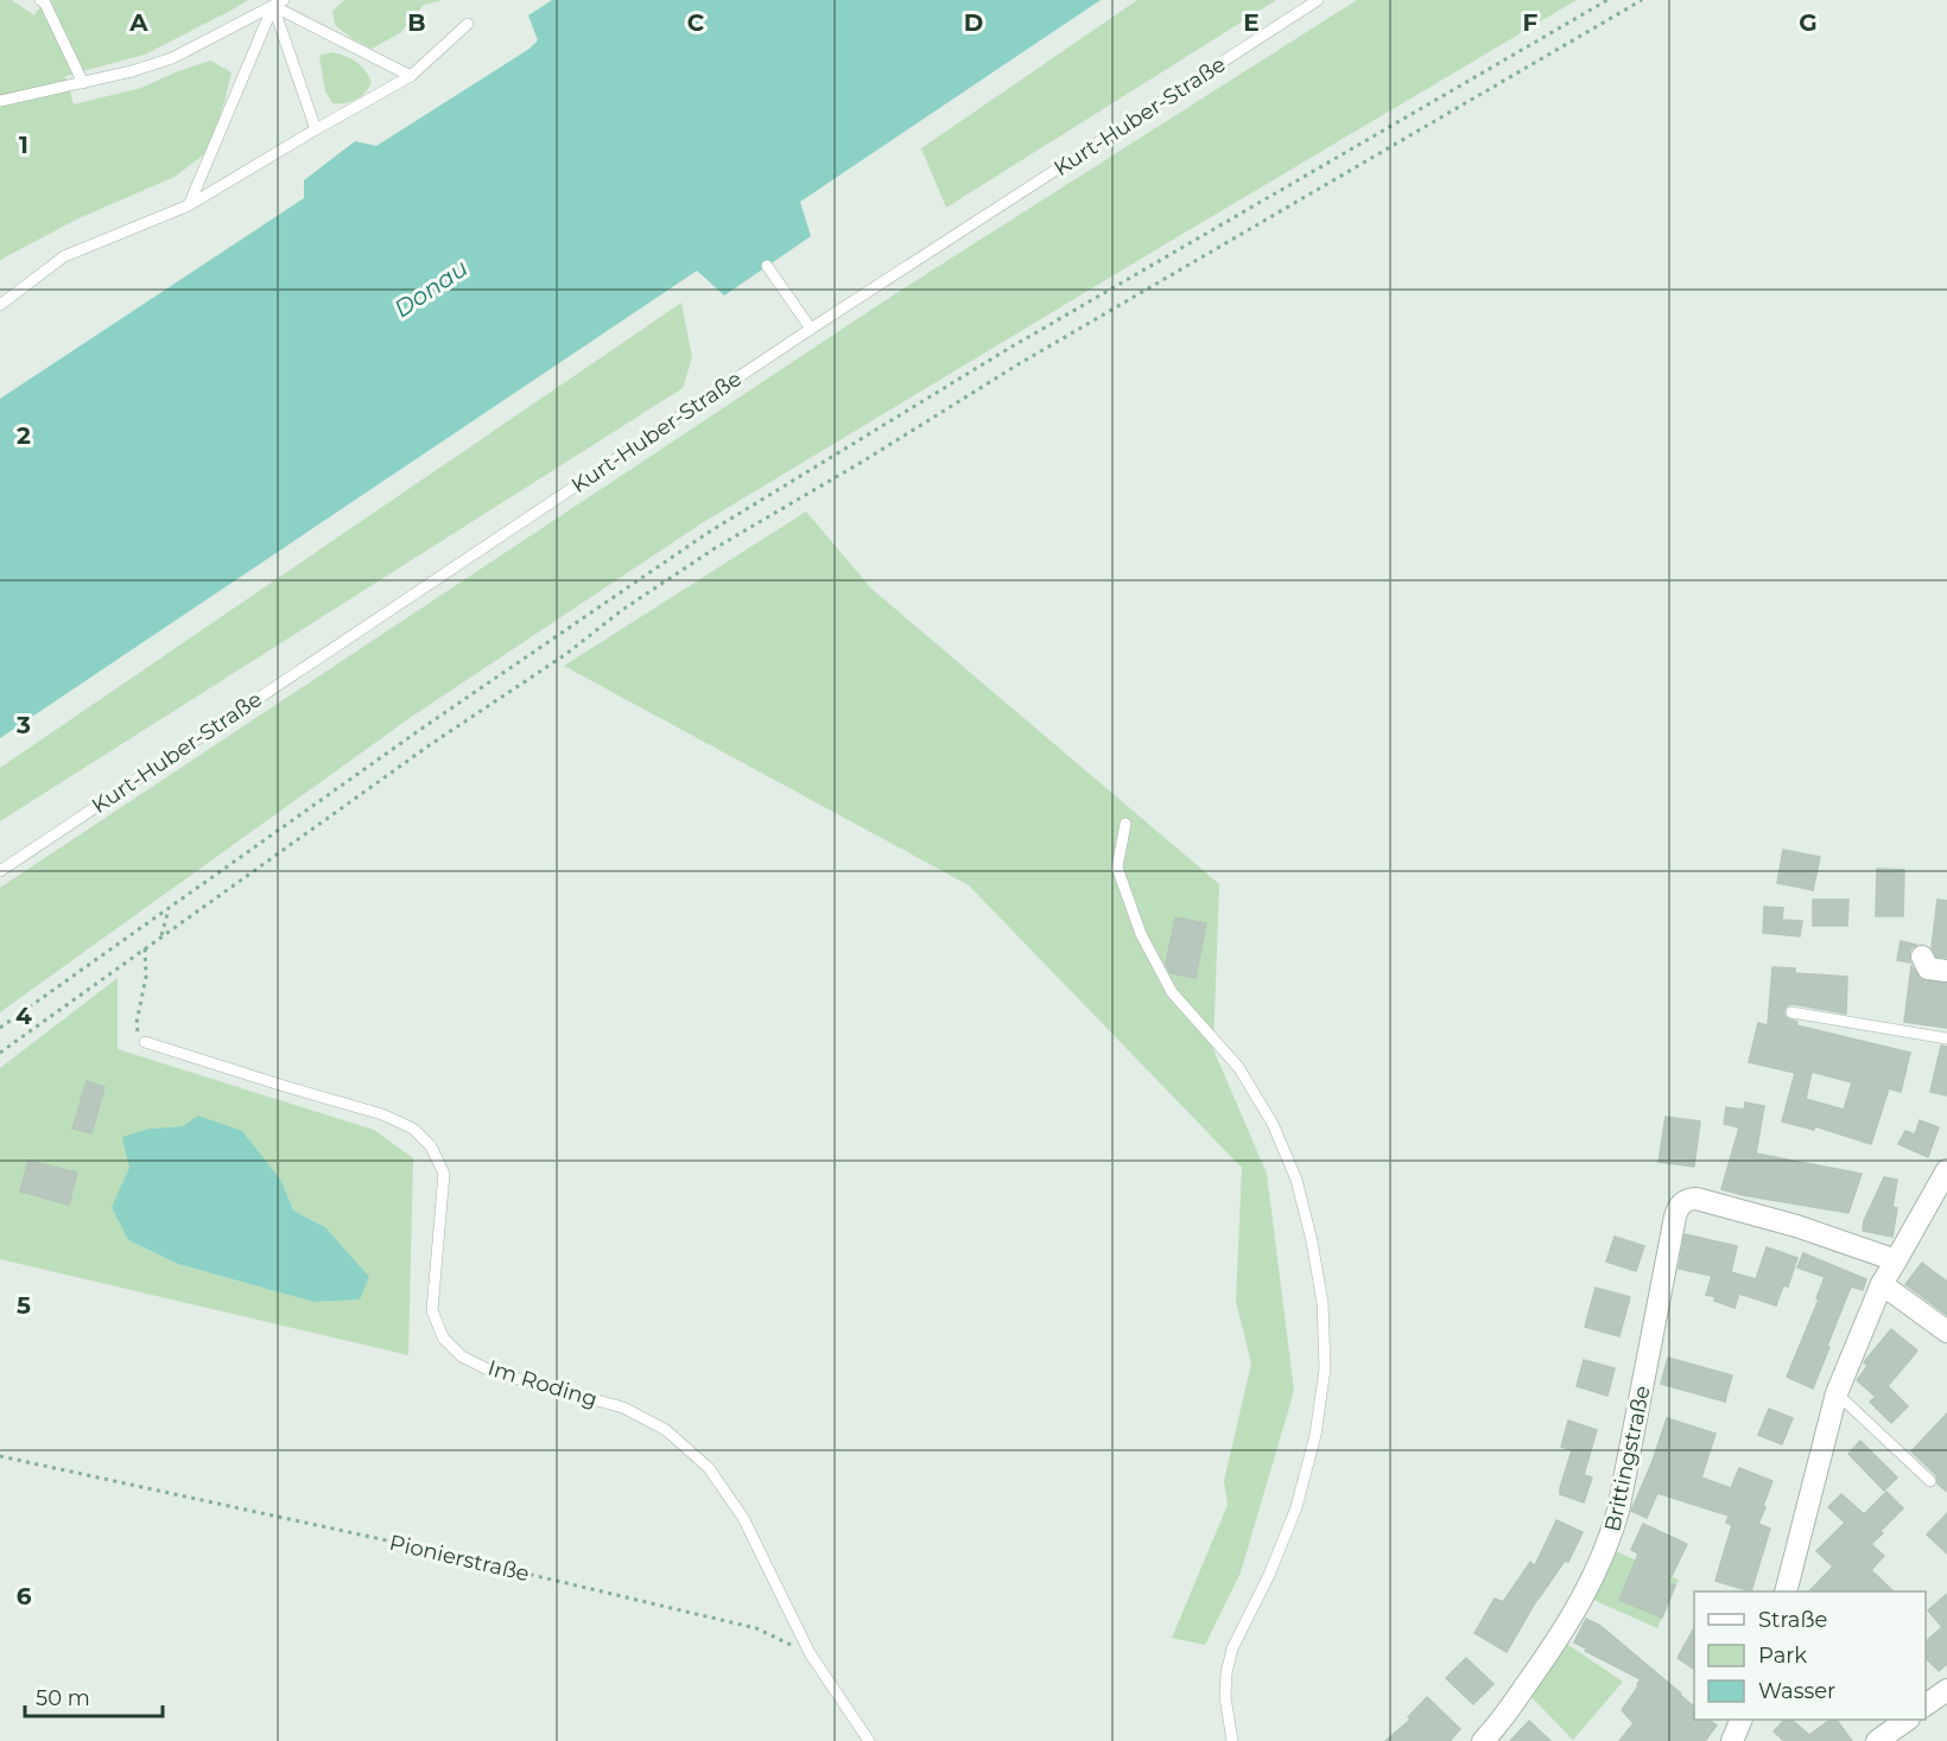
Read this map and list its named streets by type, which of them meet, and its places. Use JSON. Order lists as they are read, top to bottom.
{
  "streets": {
    "street": ["Brittingstraße"],
    "lane": ["Kurt-Huber-Straße", "Im Roding"],
    "path": ["Pionierstraße"]
  },
  "crossings": [
    ["Im Roding", "Pionierstraße"]
  ],
  "water": ["Donau"],
  "legend": ["Straße", "Park", "Wasser"],
  "scale_bar": "50 m",
  "grid": {
    "columns": [
      "A",
      "B",
      "C",
      "D",
      "E",
      "F",
      "G"
    ],
    "rows": [
      "1",
      "2",
      "3",
      "4",
      "5",
      "6"
    ]
  }
}
